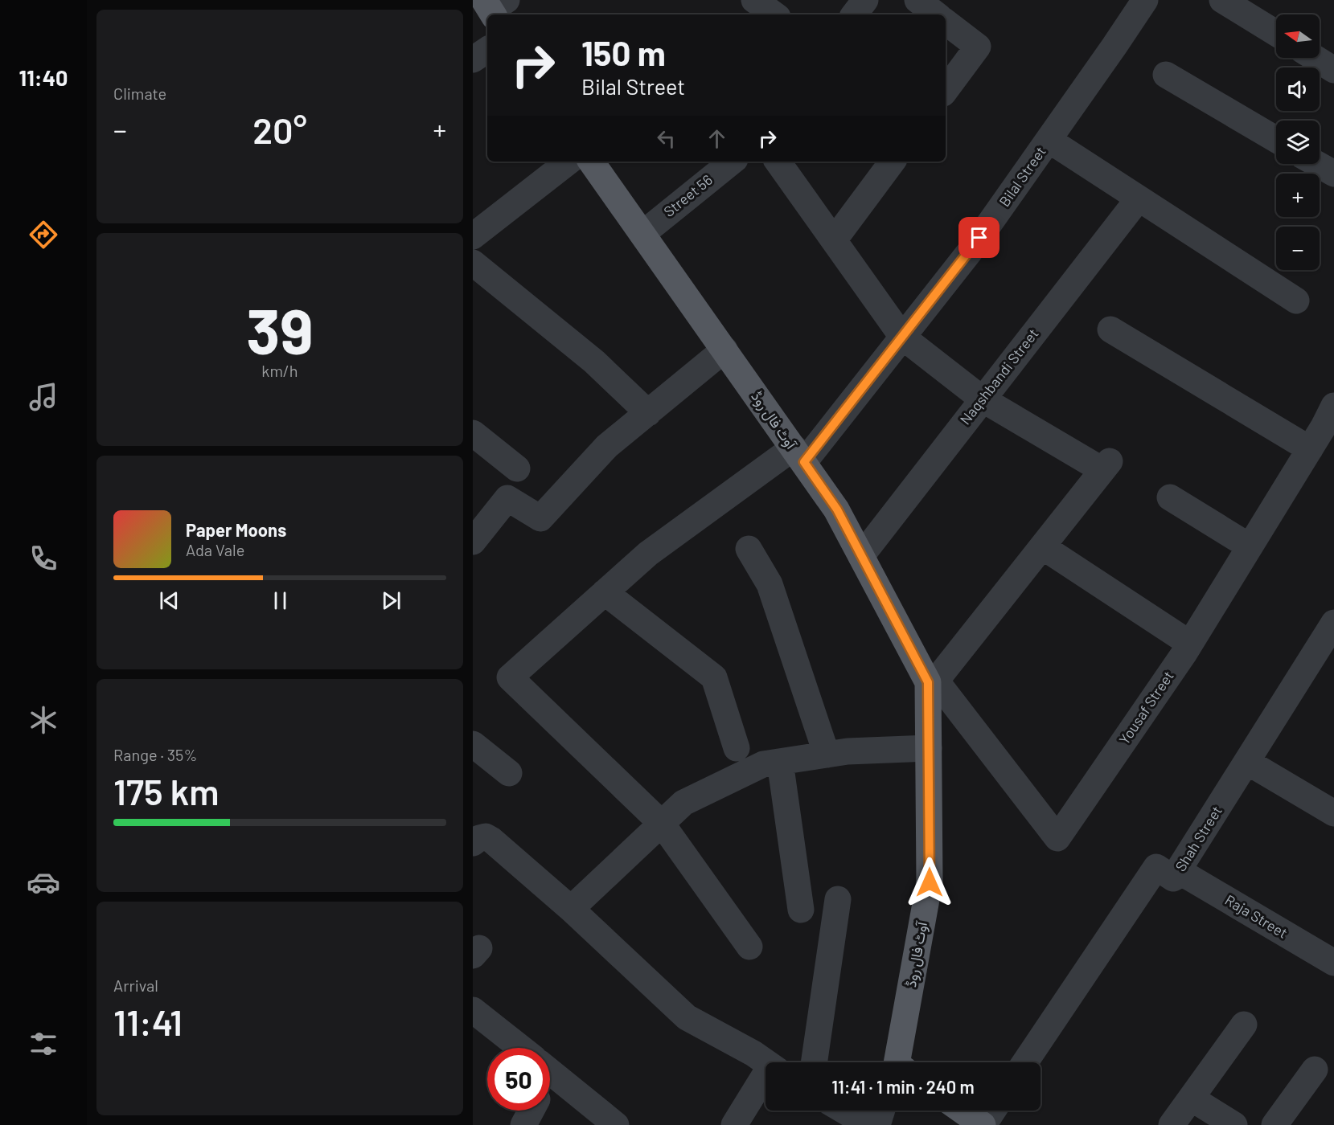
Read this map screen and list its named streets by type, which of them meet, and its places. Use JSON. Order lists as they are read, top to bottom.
{
  "streets": {
    "main road": ["آوٹ فال روڈ"],
    "street": [
      "Bilal Street",
      "Street 56",
      "Naqshbandi Street",
      "Yousaf Street",
      "Shah Street",
      "Raja Street"
    ]
  },
  "crossings": [
    ["Bilal Street", "آوٹ فال روڈ"],
    ["Street 56", "آوٹ فال روڈ"],
    ["Naqshbandi Street", "آوٹ فال روڈ"],
    ["آوٹ فال روڈ", "Yousaf Street"],
    ["Shah Street", "Raja Street"]
  ],
  "north": "left",
  "page": {
    "tabs": "11:40",
    "tile": [
      "Climate",
      ["39", "km/h"],
      ["Range · 35%", "175 km"],
      ["Arrival", "11:41"]
    ],
    "map_buttons": ["+", "−"],
    "turn": ["150 m", "Bilal Street"],
    "heat": ["−", "20°", "+"],
    "song": ["Paper Moons", "Ada Vale"],
    "limit": "50",
    "trip": "11:41 · 1 min · 240 m"
  }
}
